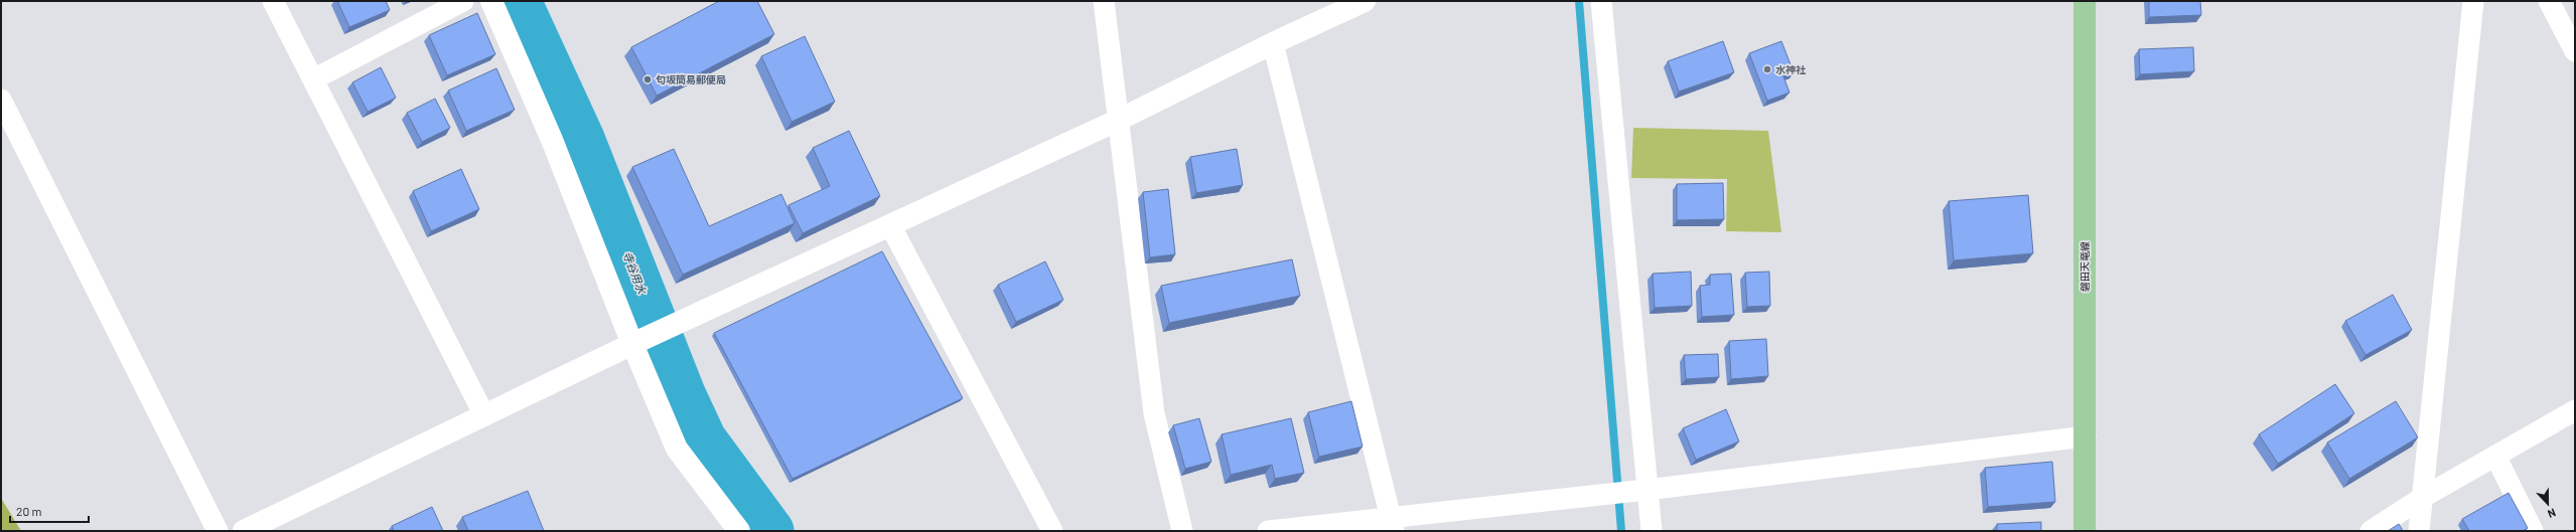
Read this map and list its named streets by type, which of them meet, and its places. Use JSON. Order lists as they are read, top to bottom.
{
  "streets": {
    "main road": ["磐田天竜線"]
  },
  "water": ["寺谷用水"],
  "places": ["水神社", "匂坂簡易郵便局"],
  "scale_bar": "20 m",
  "north": "bottom"
}
